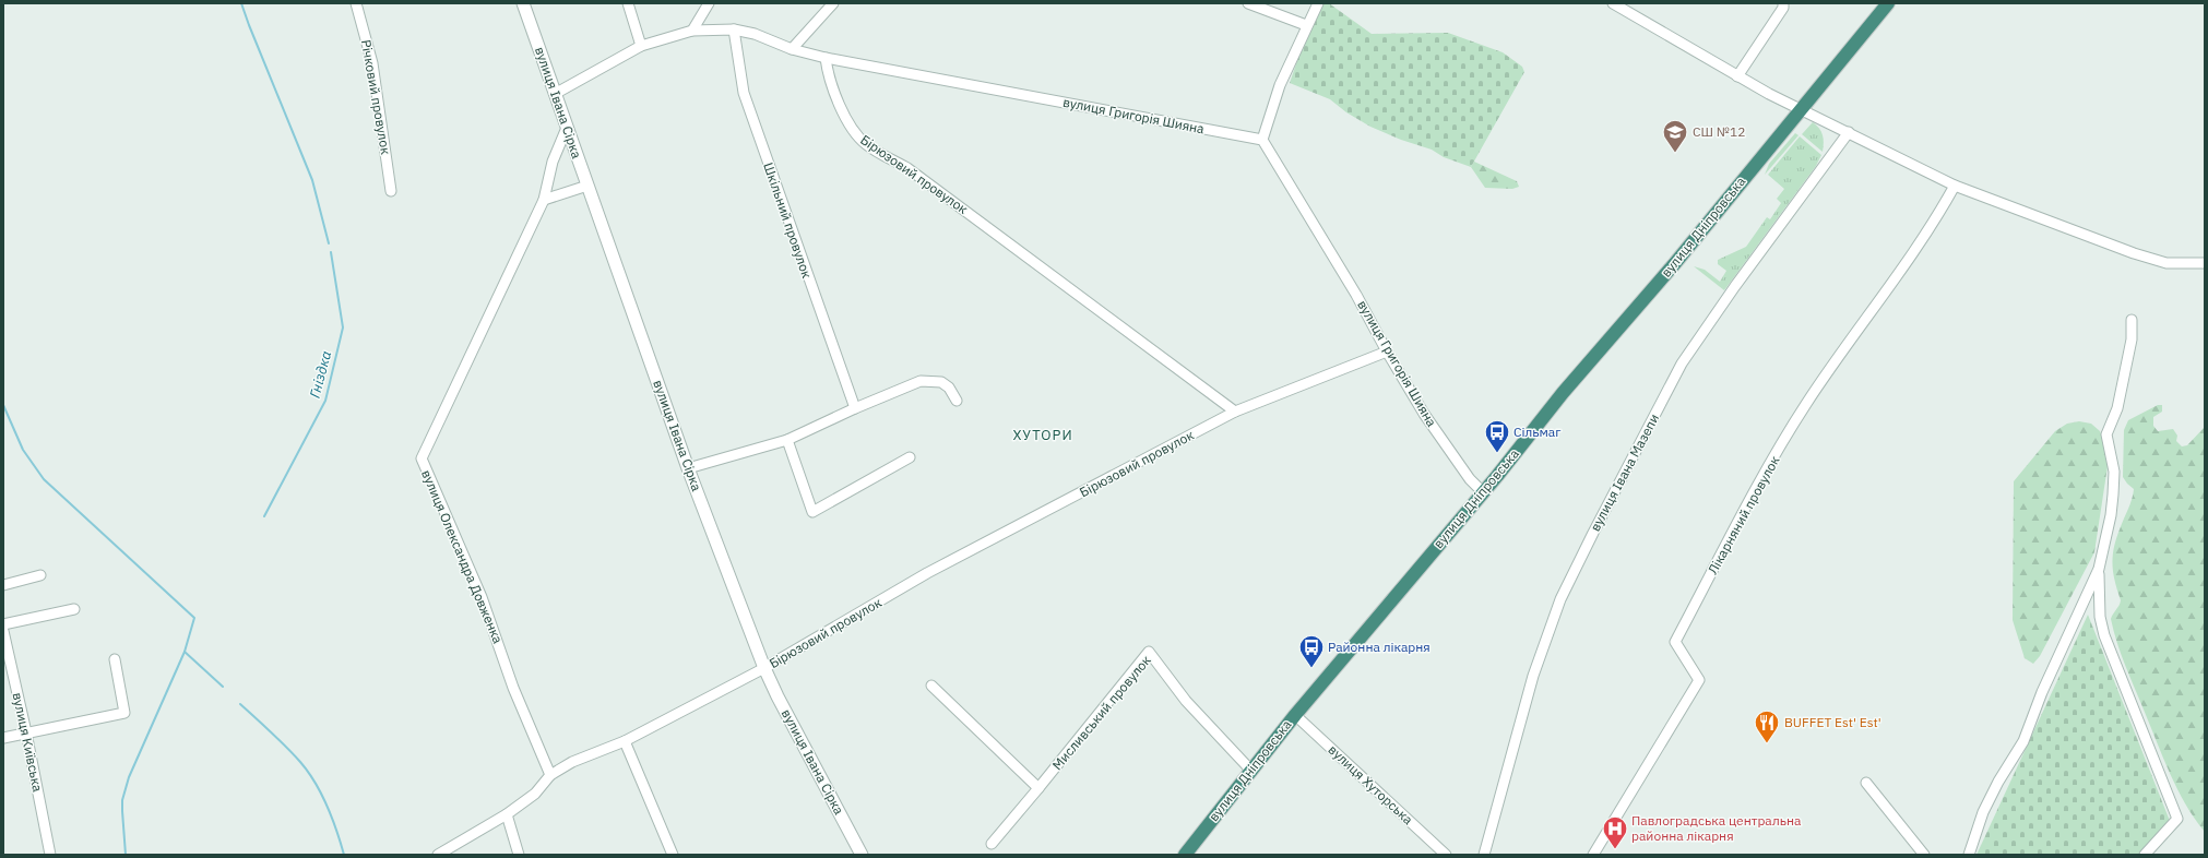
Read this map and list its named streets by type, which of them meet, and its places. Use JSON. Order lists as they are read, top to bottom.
{
  "streets": {
    "highway": ["вулиця Дніпровська"],
    "street": [
      "Річковий провулок",
      "вулиця Івана Сірка",
      "вулиця Григорія Шияна",
      "Бірюзовий провулок",
      "Шкільний провулок",
      "вулиця Івана Мазепи",
      "Лікарняний провулок",
      "вулиця Олександра Довженка",
      "Мисливський провулок",
      "вулиця Київська",
      "вулиця Хуторська"
    ]
  },
  "crossings": [
    ["вулиця Івана Сірка", "вулиця Григорія Шияна"],
    ["вулиця Івана Сірка", "Бірюзовий провулок"],
    ["вулиця Івана Сірка", "вулиця Олександра Довженка"],
    ["вулиця Григорія Шияна", "Бірюзовий провулок"],
    ["вулиця Григорія Шияна", "Шкільний провулок"],
    ["вулиця Григорія Шияна", "вулиця Дніпровська"],
    ["Бірюзовий провулок", "вулиця Олександра Довженка"],
    ["вулиця Дніпровська", "Мисливський провулок"],
    ["вулиця Дніпровська", "вулиця Хуторська"]
  ],
  "districts": ["ХУТОРИ"],
  "water": ["Гніздка"],
  "places": {
    "school or university": ["СШ №12"],
    "bus stop": ["Сільмаг", "Районна лікарня"],
    "restaurant": ["BUFFET Est' Est'"],
    "hospital": ["Павлоградська центральна районна лікарня"]
  }
}
